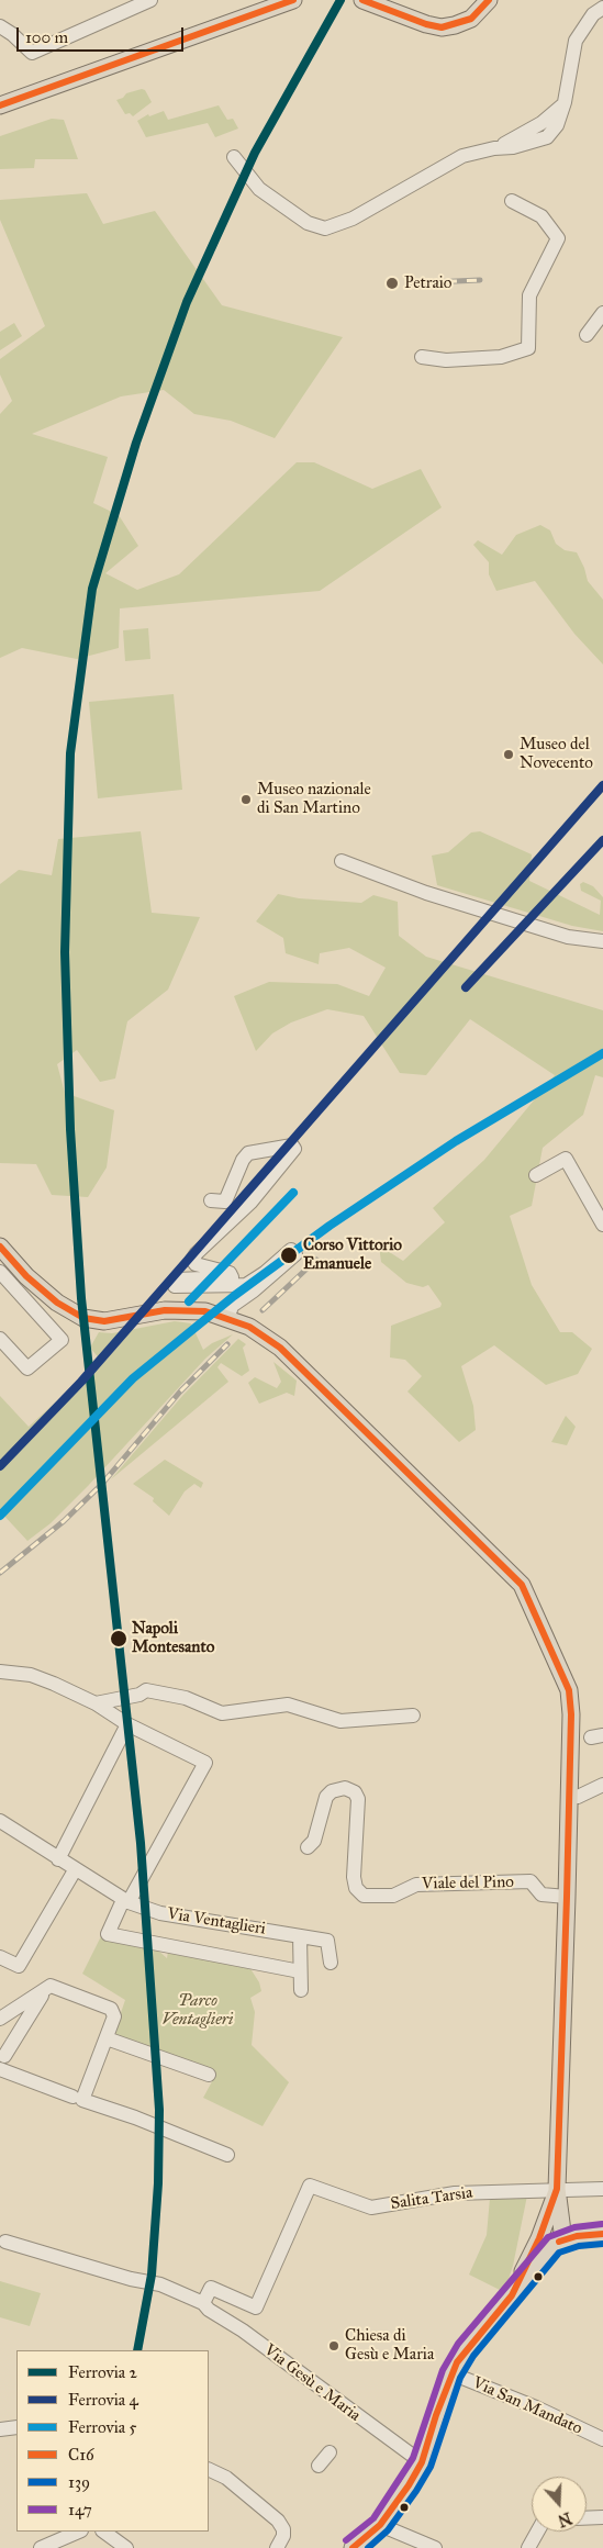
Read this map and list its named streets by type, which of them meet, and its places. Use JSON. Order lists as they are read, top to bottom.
{
  "streets": {
    "street": [
      "Viale del Pino",
      "Via Ventaglieri",
      "Salita Tarsia",
      "Via Gesù e Maria",
      "Via San Mandato"
    ]
  },
  "crossings": [
    ["Salita Tarsia", "Via Gesù e Maria"]
  ],
  "parks": ["Parco Ventaglieri"],
  "places": [
    "Petraio",
    "Museo del Novecento",
    "Museo nazionale di San Martino",
    "Corso Vittorio Emanuele",
    "Napoli Montesanto",
    "Chiesa di Gesù e Maria"
  ],
  "lines": [
    "rail line 2",
    "transit line C16",
    "rail line 4",
    "rail line 5",
    "transit line 147",
    "transit line 139"
  ],
  "legend": [
    "Ferrovia 2",
    "Ferrovia 4",
    "Ferrovia 5",
    "C16",
    "139",
    "147"
  ],
  "scale_bar": "100 m",
  "north": "bottom"
}
